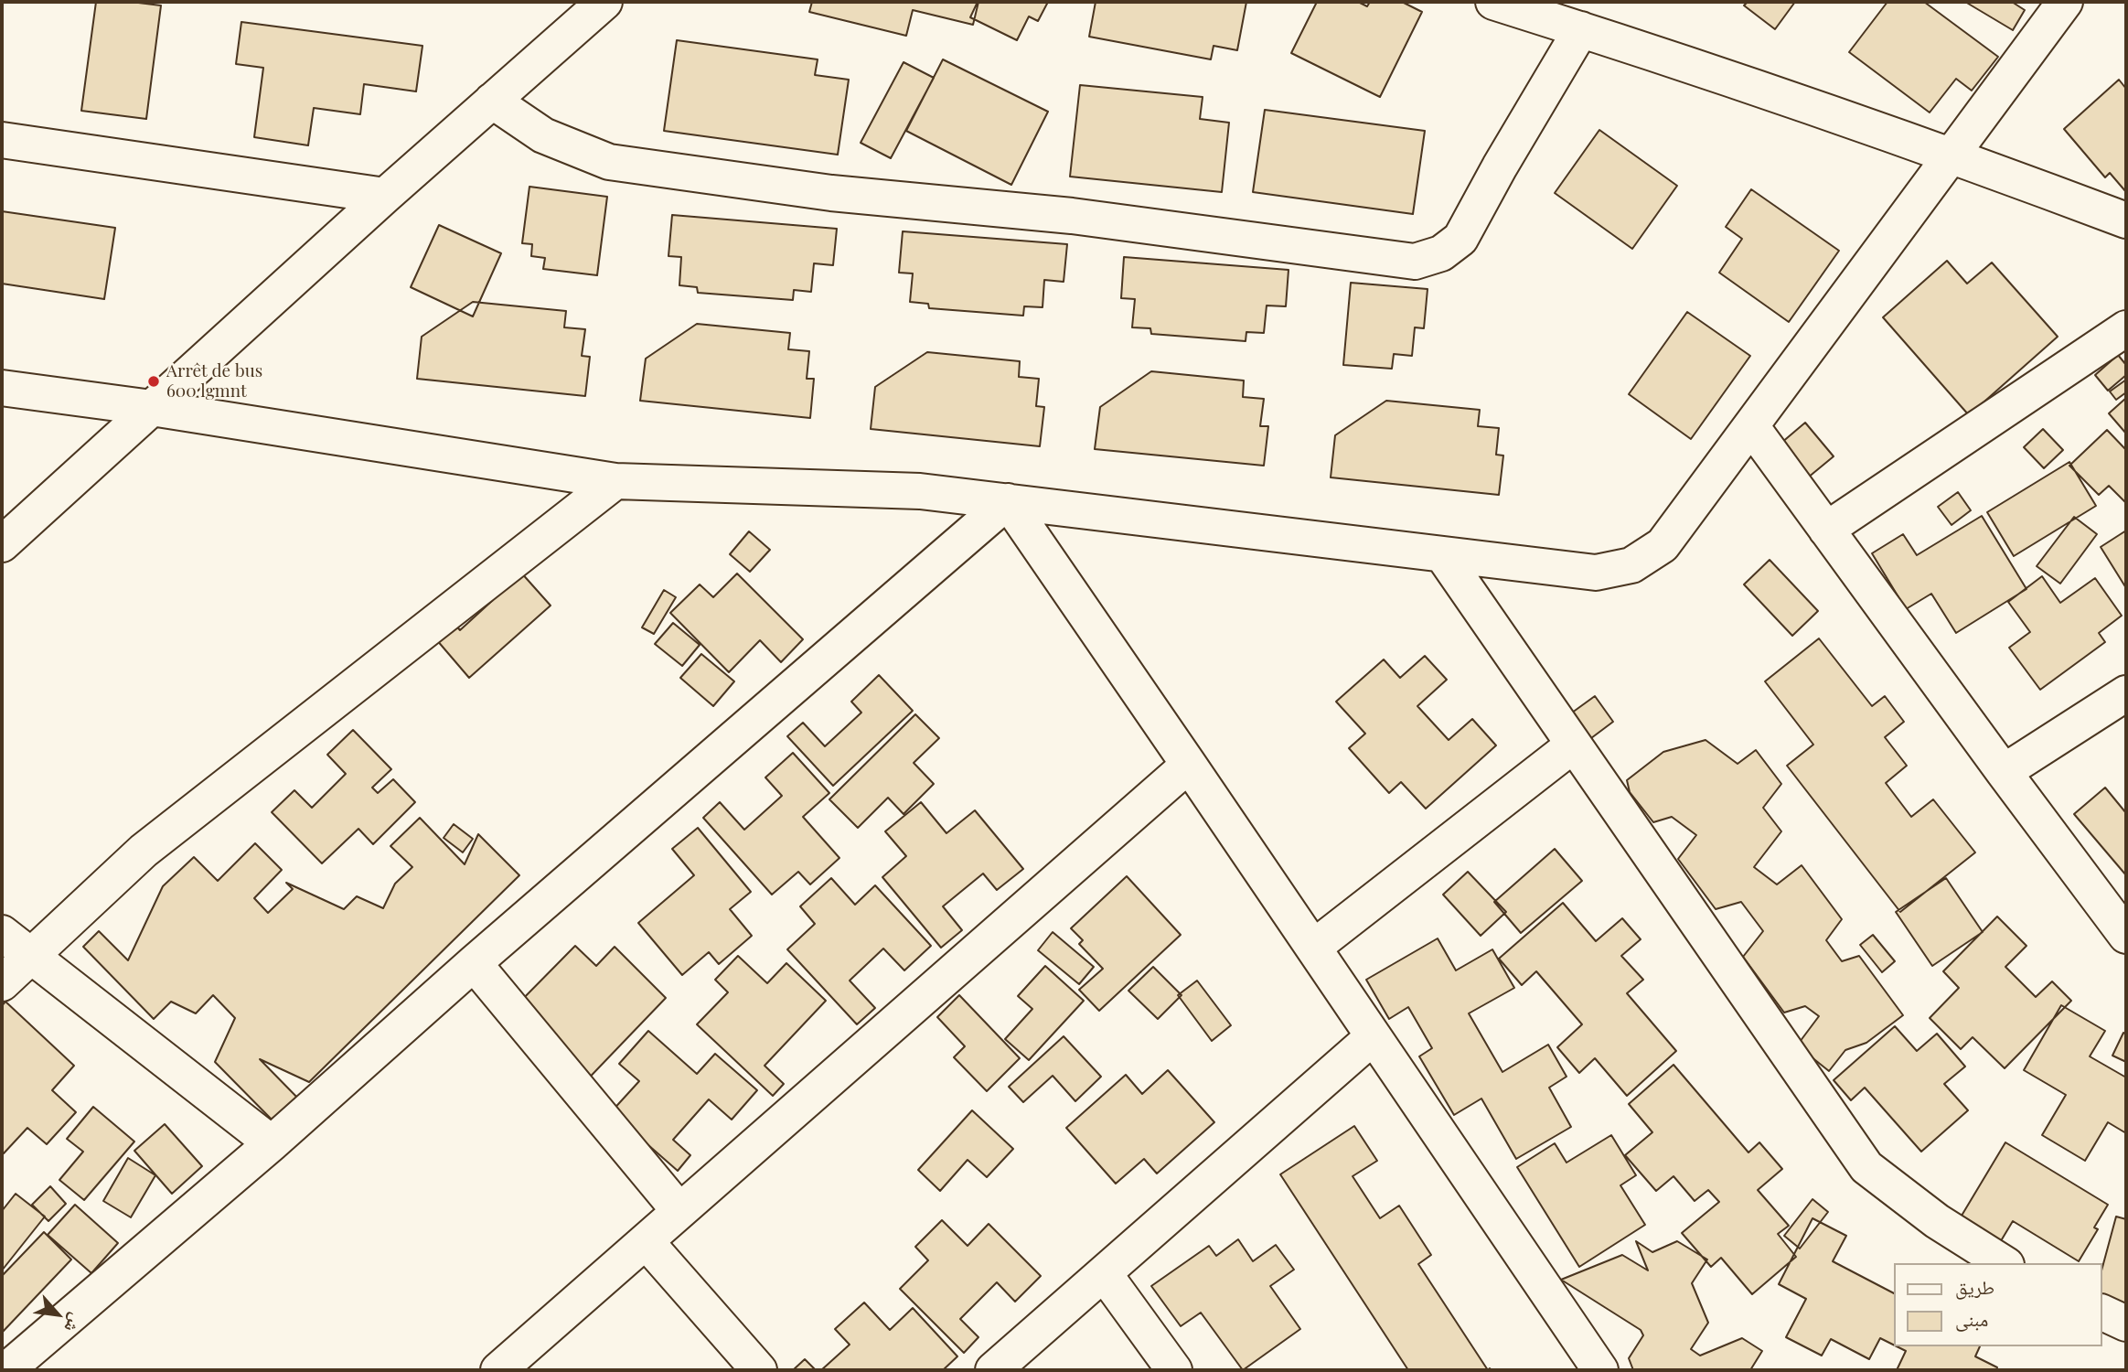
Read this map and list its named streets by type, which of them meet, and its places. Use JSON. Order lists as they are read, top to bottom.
{
  "places": ["Arrêt de bus 600 lgmnt"],
  "legend": ["طريق", "مبنى"],
  "north": "bottom right"
}
